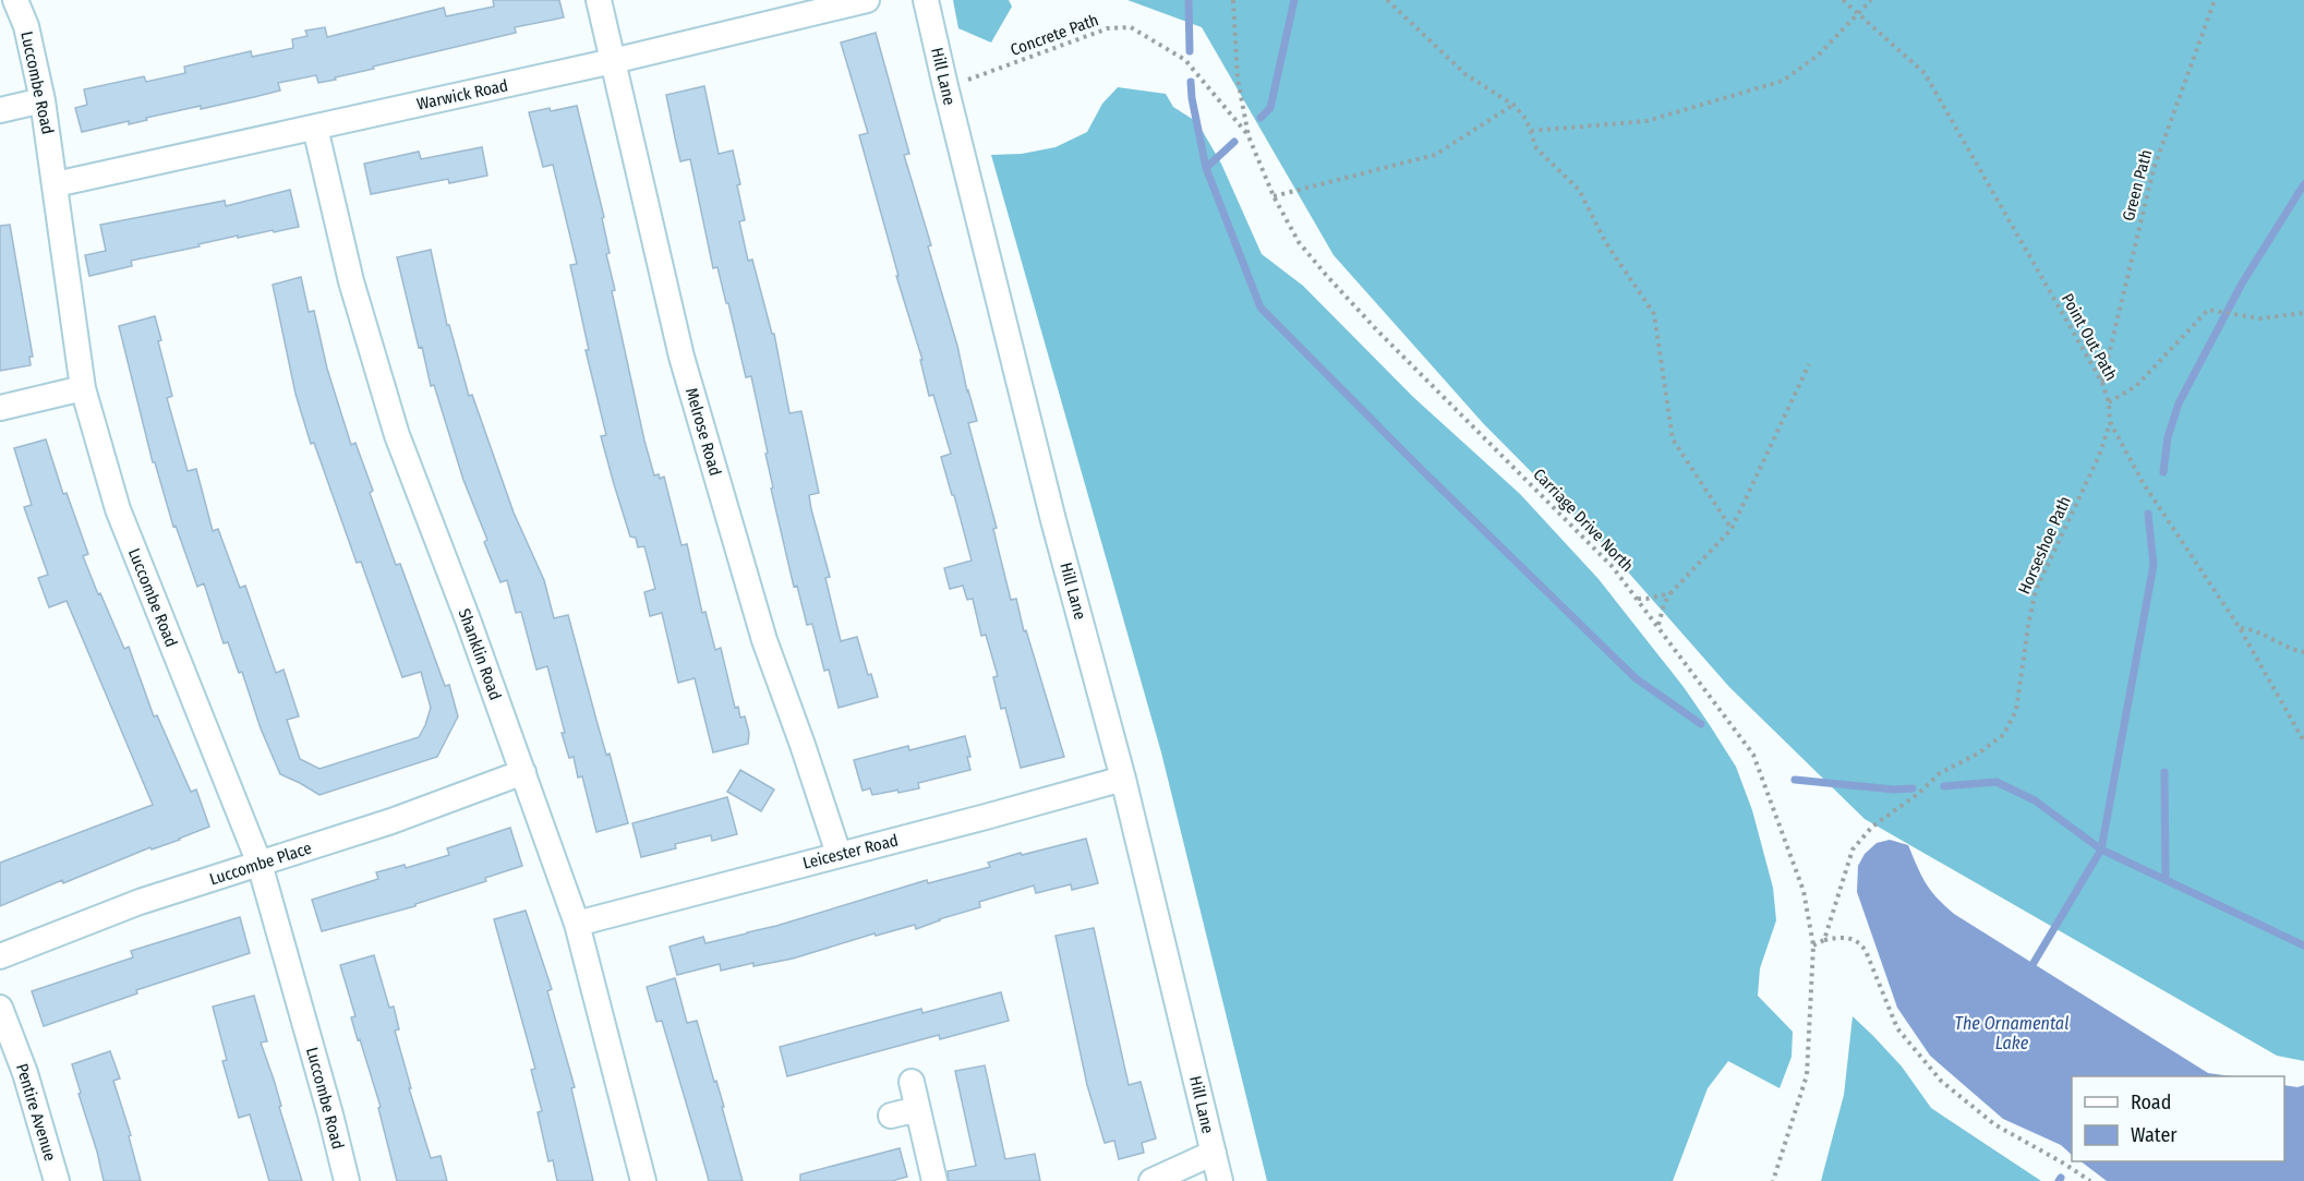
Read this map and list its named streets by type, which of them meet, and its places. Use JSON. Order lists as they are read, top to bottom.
{
  "streets": {
    "street": [
      "Hill Lane",
      "Luccombe Road",
      "Warwick Road",
      "Melrose Road",
      "Shanklin Road",
      "Leicester Road",
      "Luccombe Place",
      "Pentire Avenue"
    ],
    "path": [
      "Concrete Path",
      "Green Path",
      "Point Out Path",
      "Carriage Drive North",
      "Horseshoe Path"
    ]
  },
  "crossings": [
    ["Concrete Path", "Hill Lane"],
    ["Concrete Path", "Carriage Drive North"],
    ["Hill Lane", "Leicester Road"],
    ["Luccombe Road", "Warwick Road"],
    ["Luccombe Road", "Luccombe Place"],
    ["Warwick Road", "Melrose Road"],
    ["Warwick Road", "Shanklin Road"],
    ["Green Path", "Point Out Path"],
    ["Point Out Path", "Horseshoe Path"],
    ["Melrose Road", "Leicester Road"],
    ["Shanklin Road", "Leicester Road"],
    ["Shanklin Road", "Luccombe Place"]
  ],
  "water": ["The Ornamental Lake"],
  "legend": ["Road", "Water"]
}
